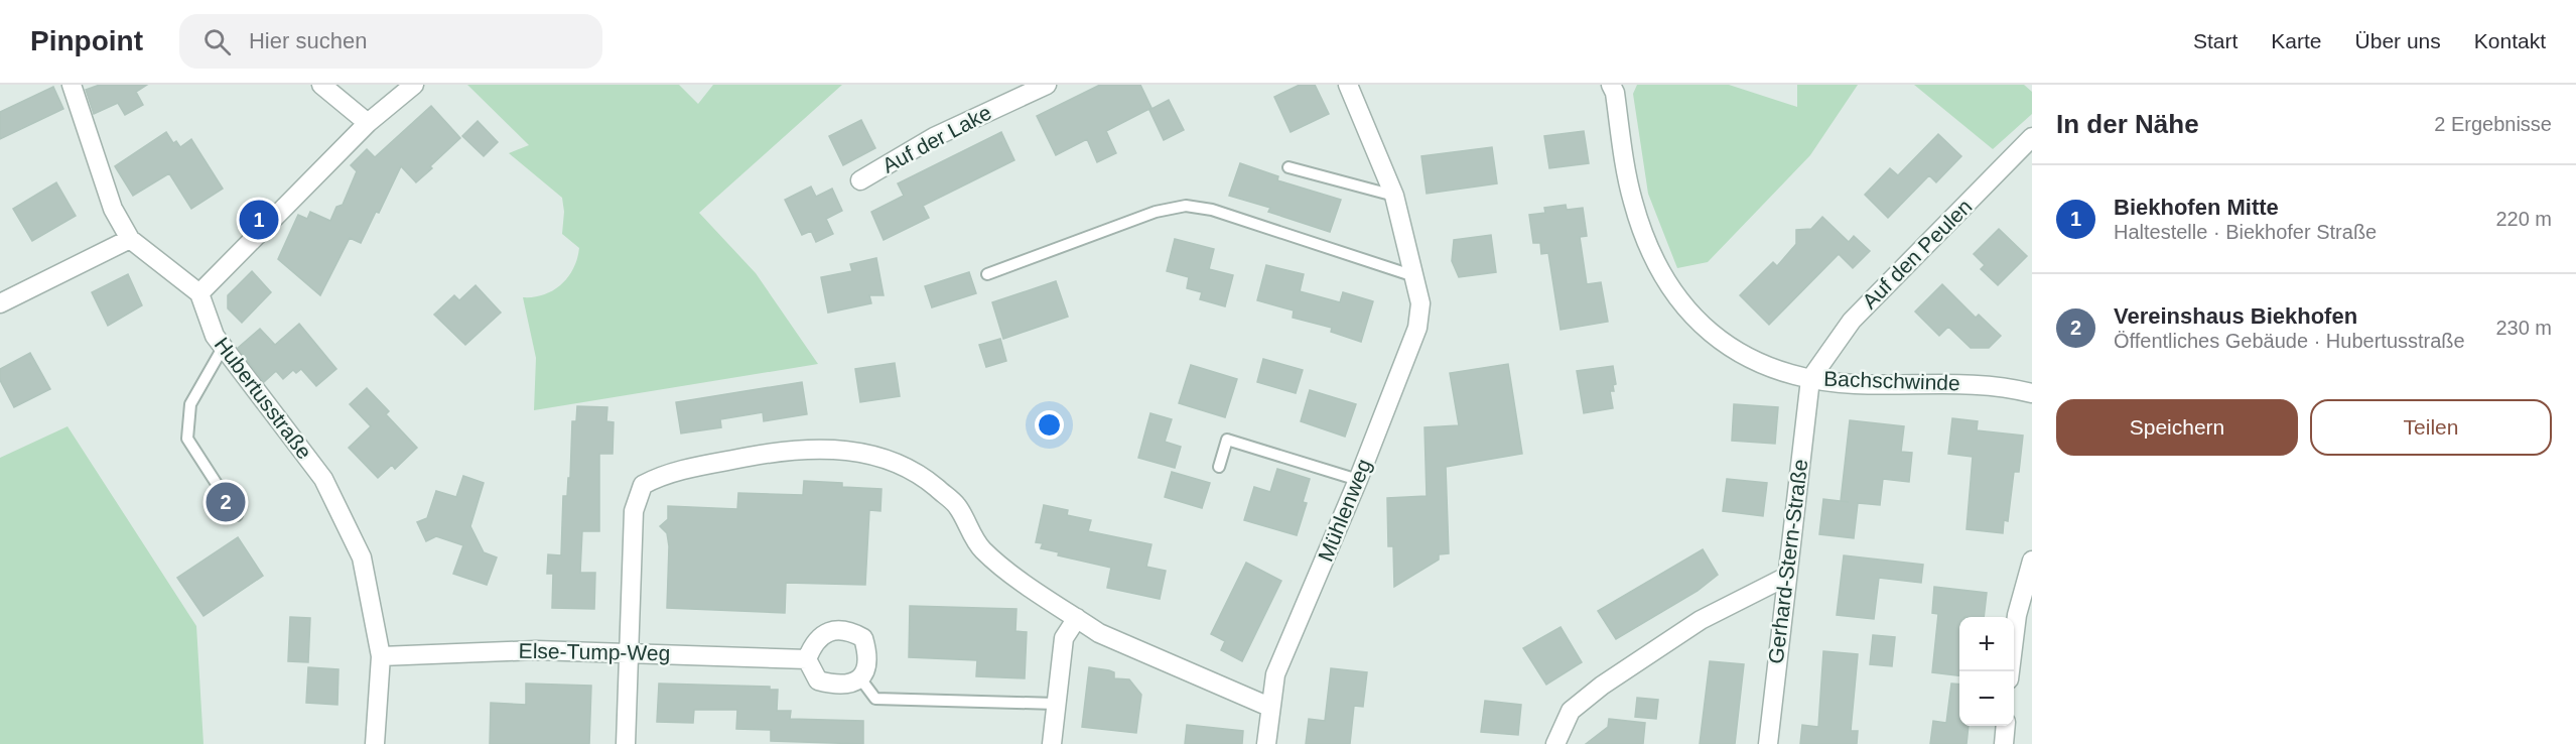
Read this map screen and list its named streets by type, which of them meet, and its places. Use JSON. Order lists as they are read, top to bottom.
{
  "streets": {
    "street": [
      "Auf der Lake",
      "Auf den Peulen",
      "Bachschwinde",
      "Hubertusstraße",
      "Mühlenweg",
      "Gerhard-Stern-Straße",
      "Else-Tump-Weg"
    ]
  },
  "crossings": [
    ["Auf den Peulen", "Bachschwinde"],
    ["Auf den Peulen", "Gerhard-Stern-Straße"],
    ["Bachschwinde", "Gerhard-Stern-Straße"],
    ["Hubertusstraße", "Else-Tump-Weg"]
  ],
  "page": {
    "header": "Pinpoint",
    "search": "Hier suchen",
    "nav": [
      "Start",
      "Karte",
      "Über uns",
      "Kontakt"
    ],
    "heading": ["In der Nähe", "2 Ergebnisse"],
    "list": [
      {
        "mark": "1",
        "name": "Biekhofen Mitte",
        "note": "Haltestelle · Biekhofer Straße",
        "value": "220 m"
      },
      {
        "mark": "2",
        "name": "Vereinshaus Biekhofen",
        "note": "Öffentliches Gebäude · Hubertusstraße",
        "value": "230 m"
      }
    ],
    "pins": ["1", "2"],
    "buttons": ["Speichern", "Teilen"],
    "map_buttons": ["+", "−"]
  }
}
